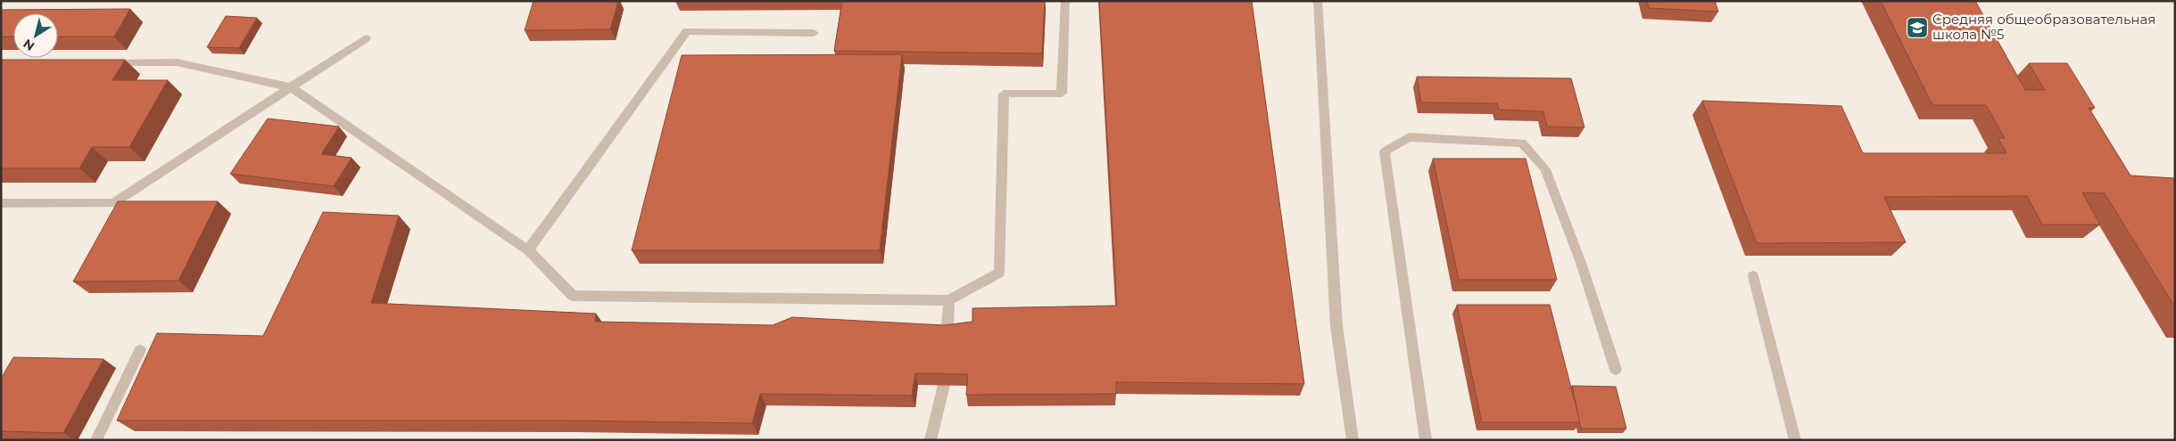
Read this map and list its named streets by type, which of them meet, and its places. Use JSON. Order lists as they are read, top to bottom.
{
  "places": {
    "school or university": ["Средняя общеобразовательная школа №5"]
  },
  "north": "bottom left"
}
